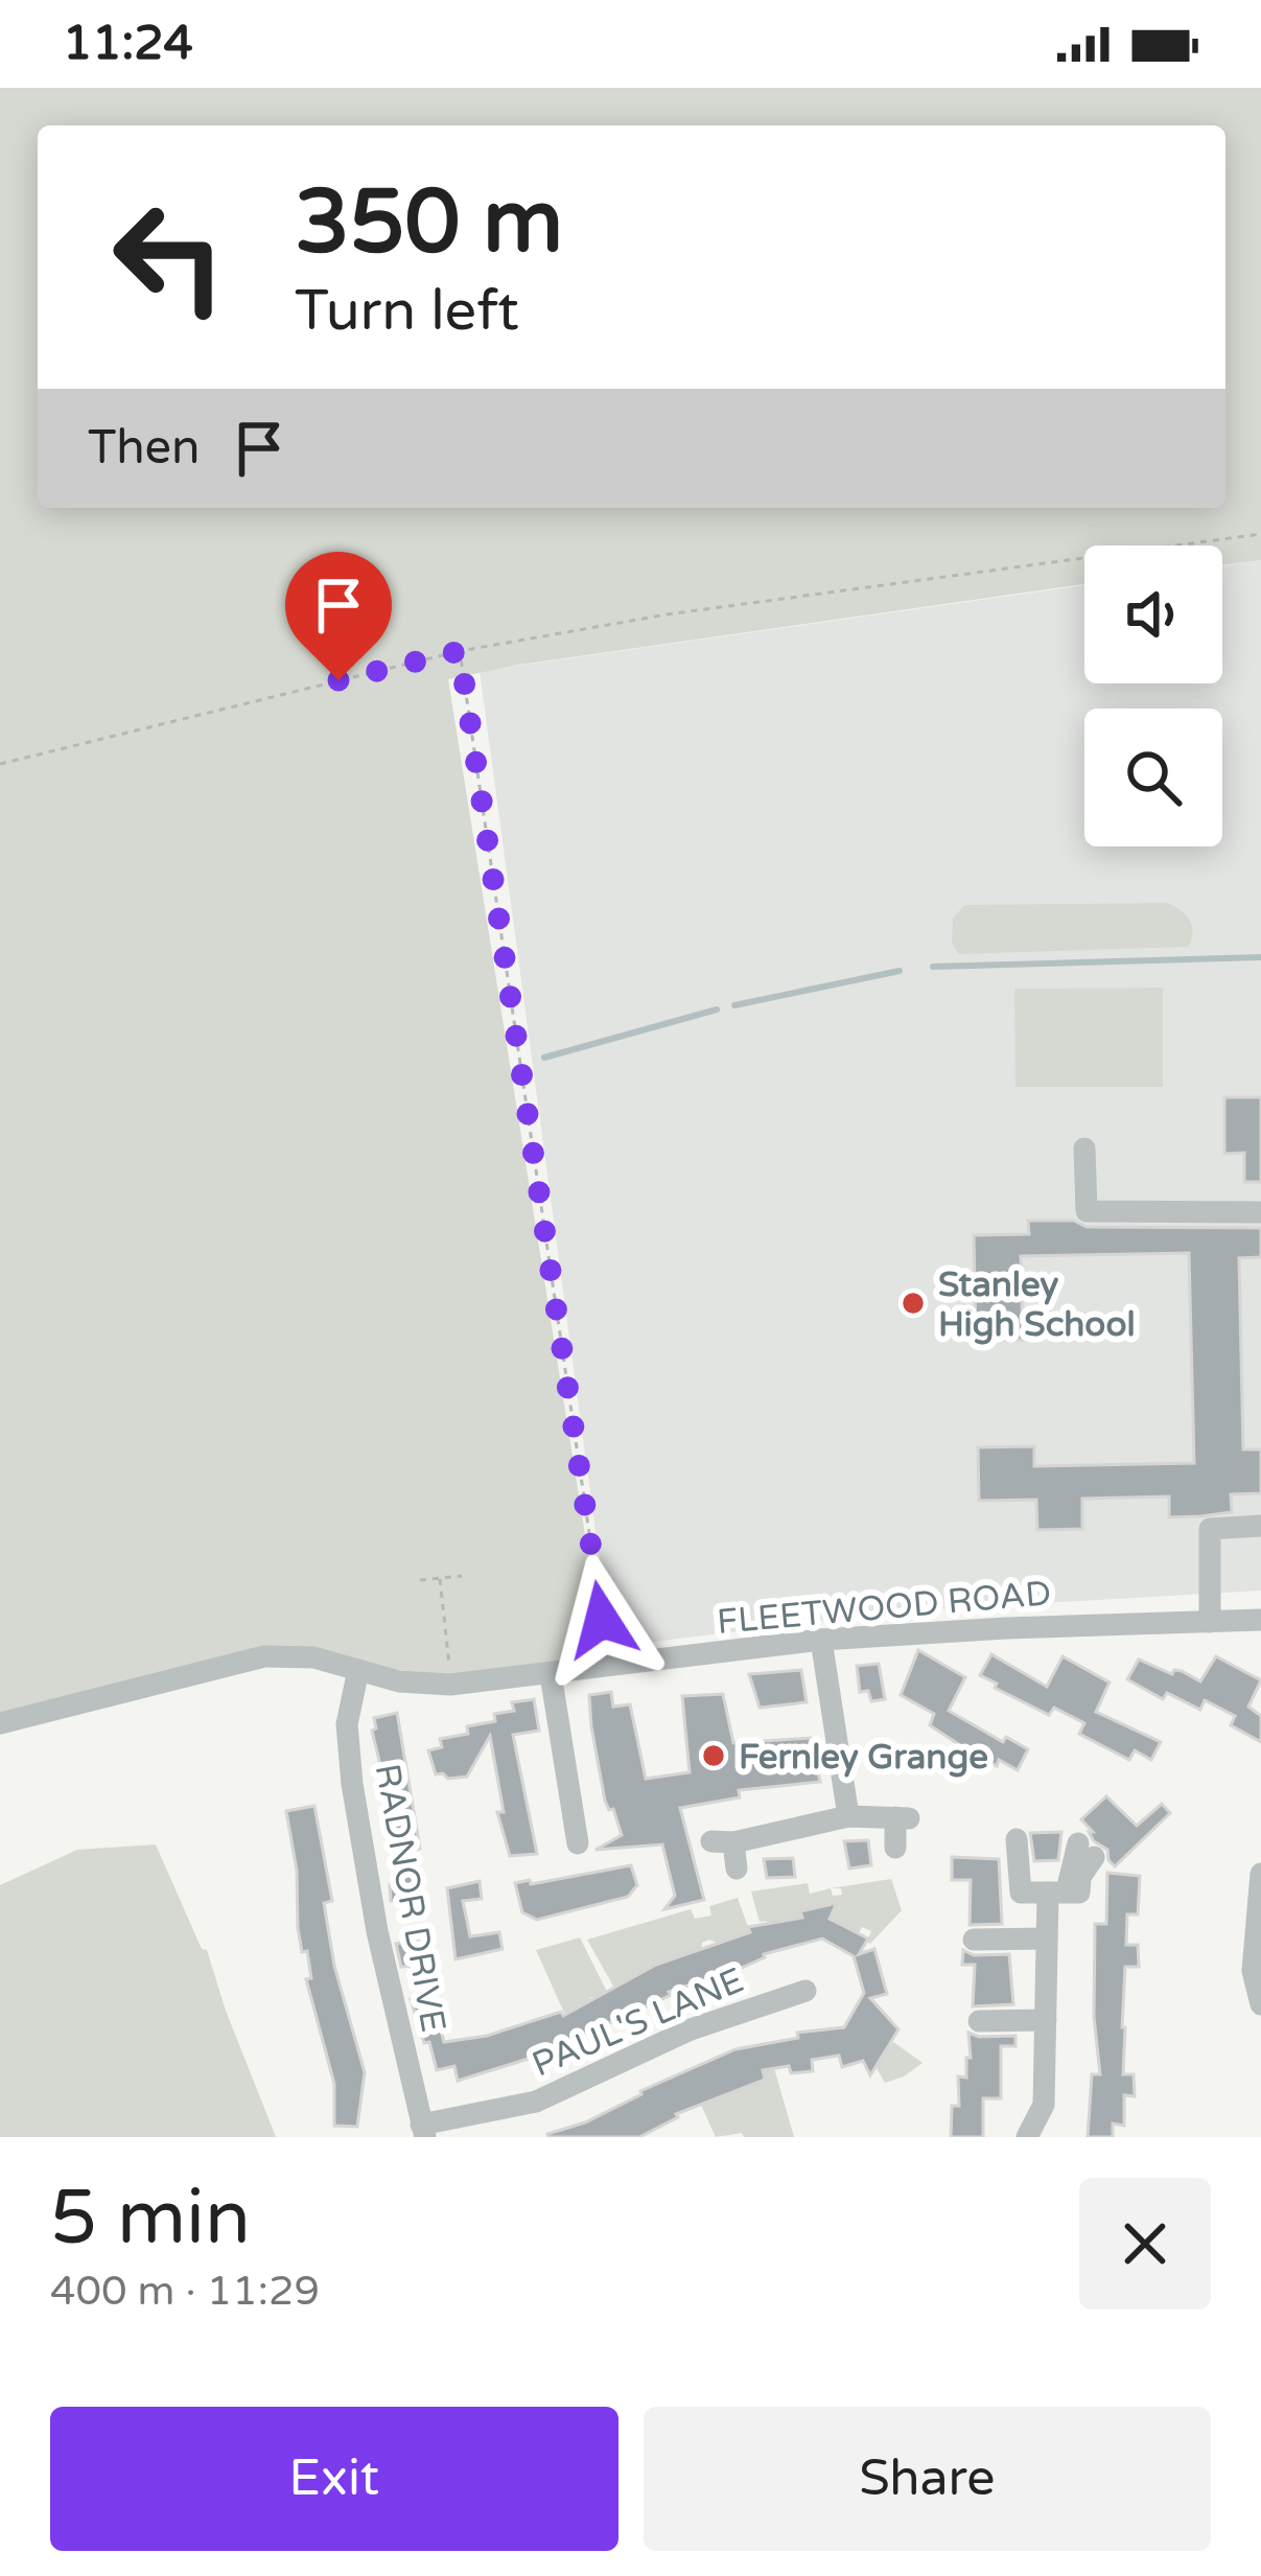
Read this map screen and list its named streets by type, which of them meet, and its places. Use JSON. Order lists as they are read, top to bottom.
{
  "streets": {
    "street": ["FLEETWOOD ROAD", "RADNOR DRIVE", "PAUL'S LANE"]
  },
  "crossings": [
    ["FLEETWOOD ROAD", "RADNOR DRIVE"],
    ["RADNOR DRIVE", "PAUL'S LANE"]
  ],
  "places": ["Stanley High School", "Fernley Grange"],
  "page": {
    "status": "11:24",
    "turn": ["350 m", "Turn left"],
    "then": "Then",
    "heading": ["5 min", "400 m · 11:29"],
    "buttons": ["Exit", "Share"]
  }
}
